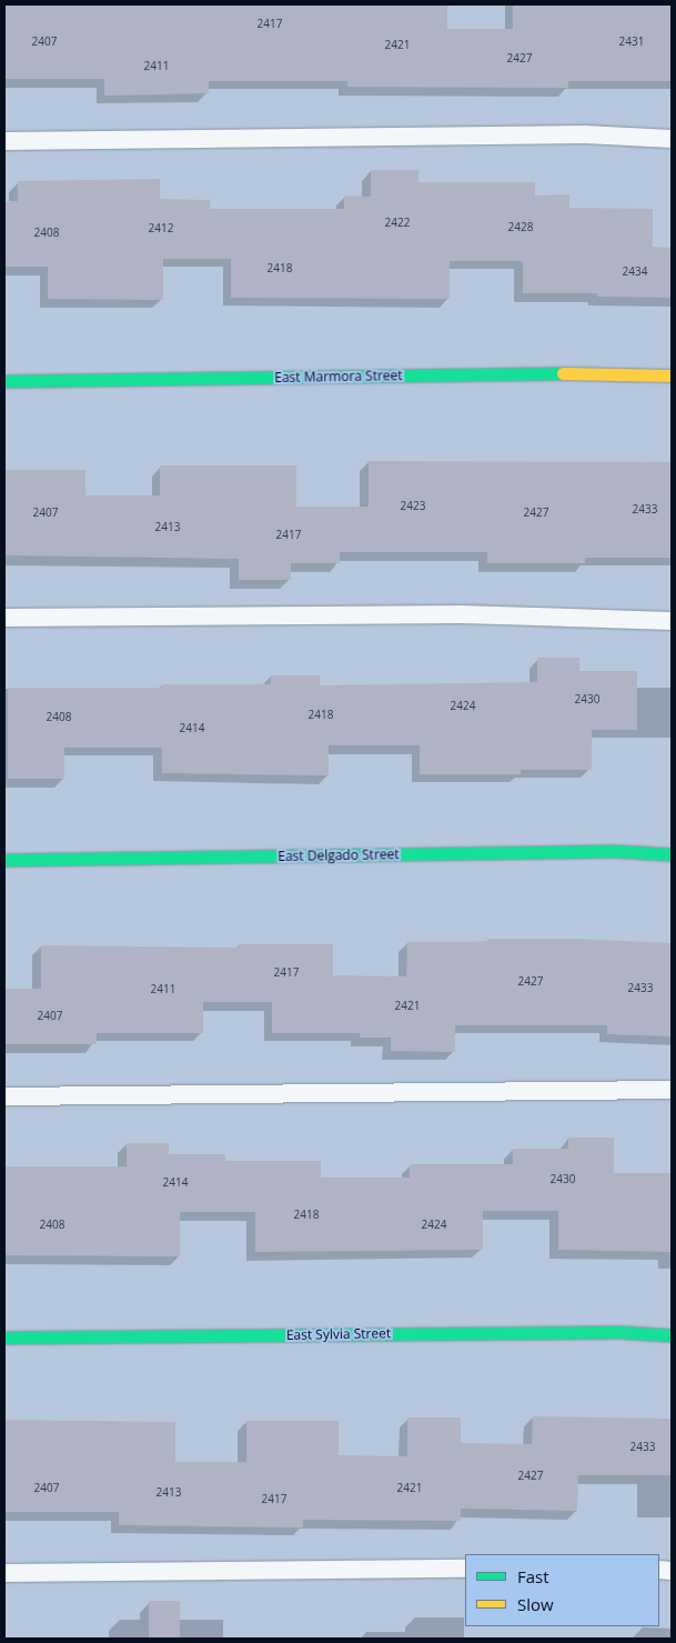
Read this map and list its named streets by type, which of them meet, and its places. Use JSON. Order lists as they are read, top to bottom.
{
  "streets": {
    "street": ["East Marmora Street", "East Delgado Street", "East Sylvia Street"]
  },
  "house_numbers": [
    "2417",
    "2407",
    "2431",
    "2421",
    "2427",
    "2411",
    "2422",
    "2428",
    "2412",
    "2408",
    "2418",
    "2434",
    "2423",
    "2433",
    "2407",
    "2427",
    "2413",
    "2417",
    "2430",
    "2424",
    "2418",
    "2408",
    "2414",
    "2417",
    "2427",
    "2433",
    "2411",
    "2421",
    "2407",
    "2430",
    "2414",
    "2418",
    "2408",
    "2424",
    "2433",
    "2427",
    "2407",
    "2421",
    "2413",
    "2417"
  ],
  "legend": ["Fast", "Slow"]
}
